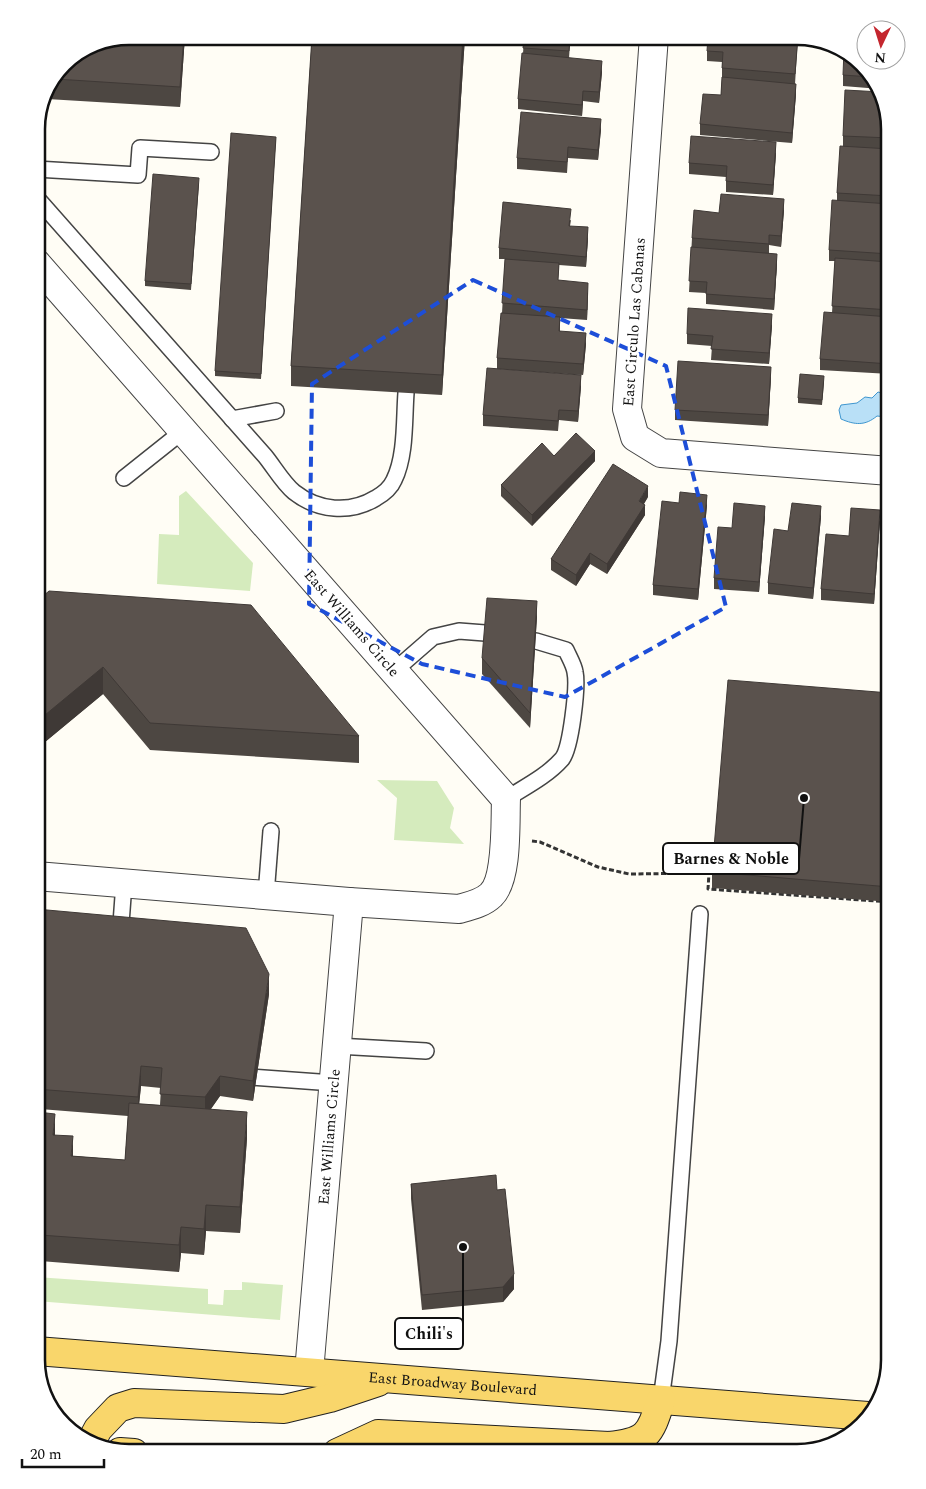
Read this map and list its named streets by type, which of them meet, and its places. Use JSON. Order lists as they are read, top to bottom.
{
  "streets": {
    "main road": ["East Broadway Boulevard"],
    "street": ["East Circulo Las Cabanas", "East Williams Circle"]
  },
  "crossings": [
    ["East Williams Circle", "East Broadway Boulevard"]
  ],
  "places": ["Barnes & Noble", "Chili's"],
  "scale_bar": "20 m",
  "north": "bottom"
}
